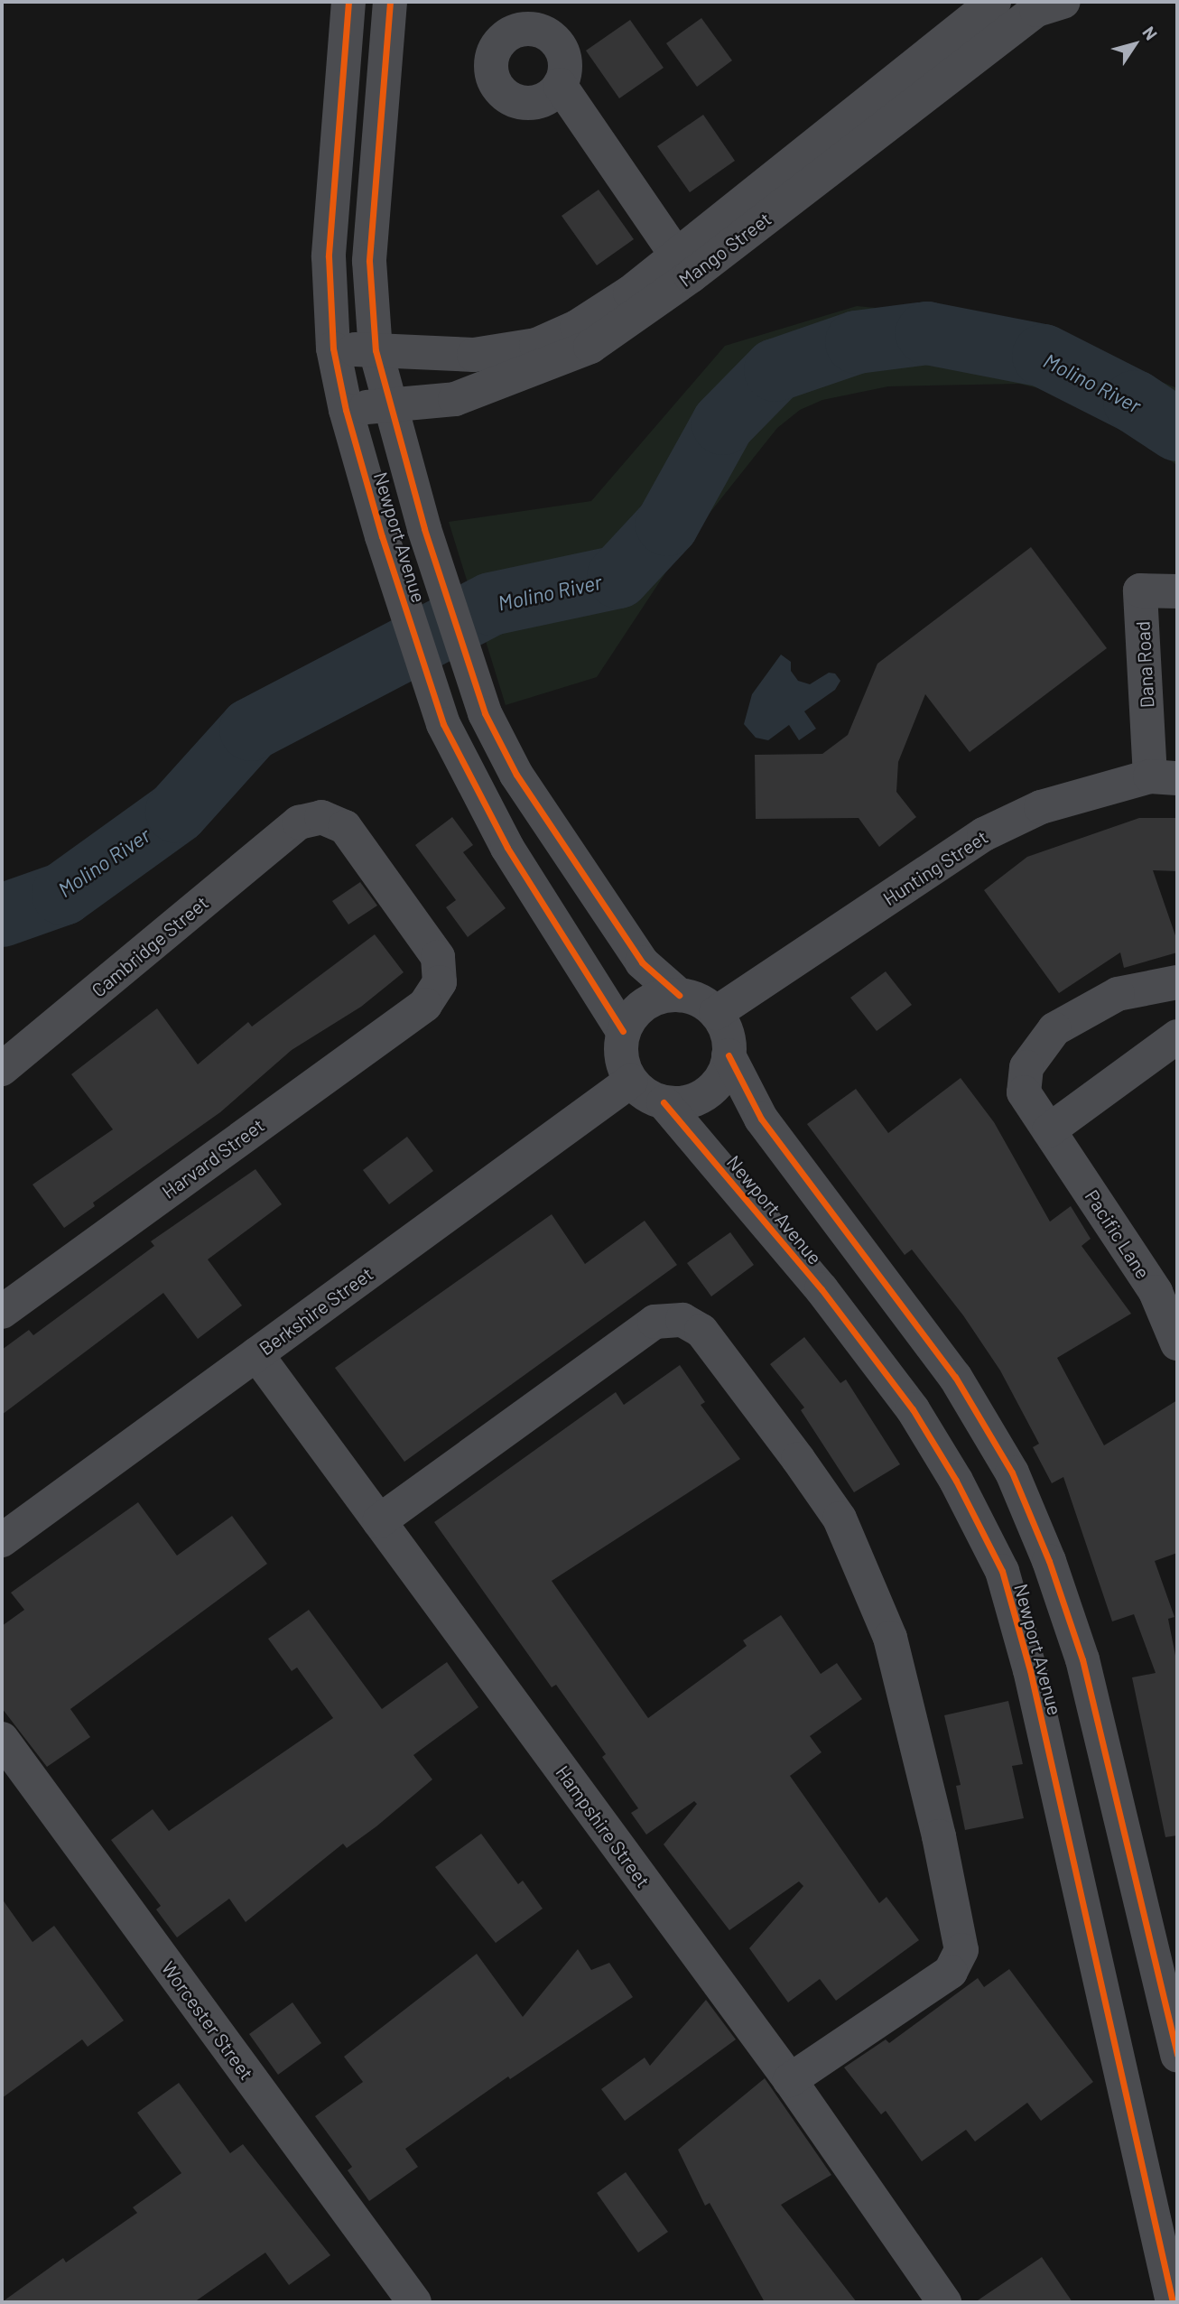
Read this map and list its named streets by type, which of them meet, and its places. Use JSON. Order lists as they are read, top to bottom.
{
  "streets": {
    "street": [
      "Mango Street",
      "Newport Avenue",
      "Dana Road",
      "Hunting Street",
      "Cambridge Street",
      "Harvard Street",
      "Pacific Lane",
      "Berkshire Street",
      "Hampshire Street",
      "Worcester Street"
    ]
  },
  "crossings": [
    ["Mango Street", "Newport Avenue"],
    ["Newport Avenue", "Hunting Street"],
    ["Newport Avenue", "Berkshire Street"],
    ["Dana Road", "Hunting Street"],
    ["Hunting Street", "Berkshire Street"],
    ["Cambridge Street", "Harvard Street"],
    ["Berkshire Street", "Hampshire Street"]
  ],
  "water": ["Molino River"],
  "north": "top right"
}
